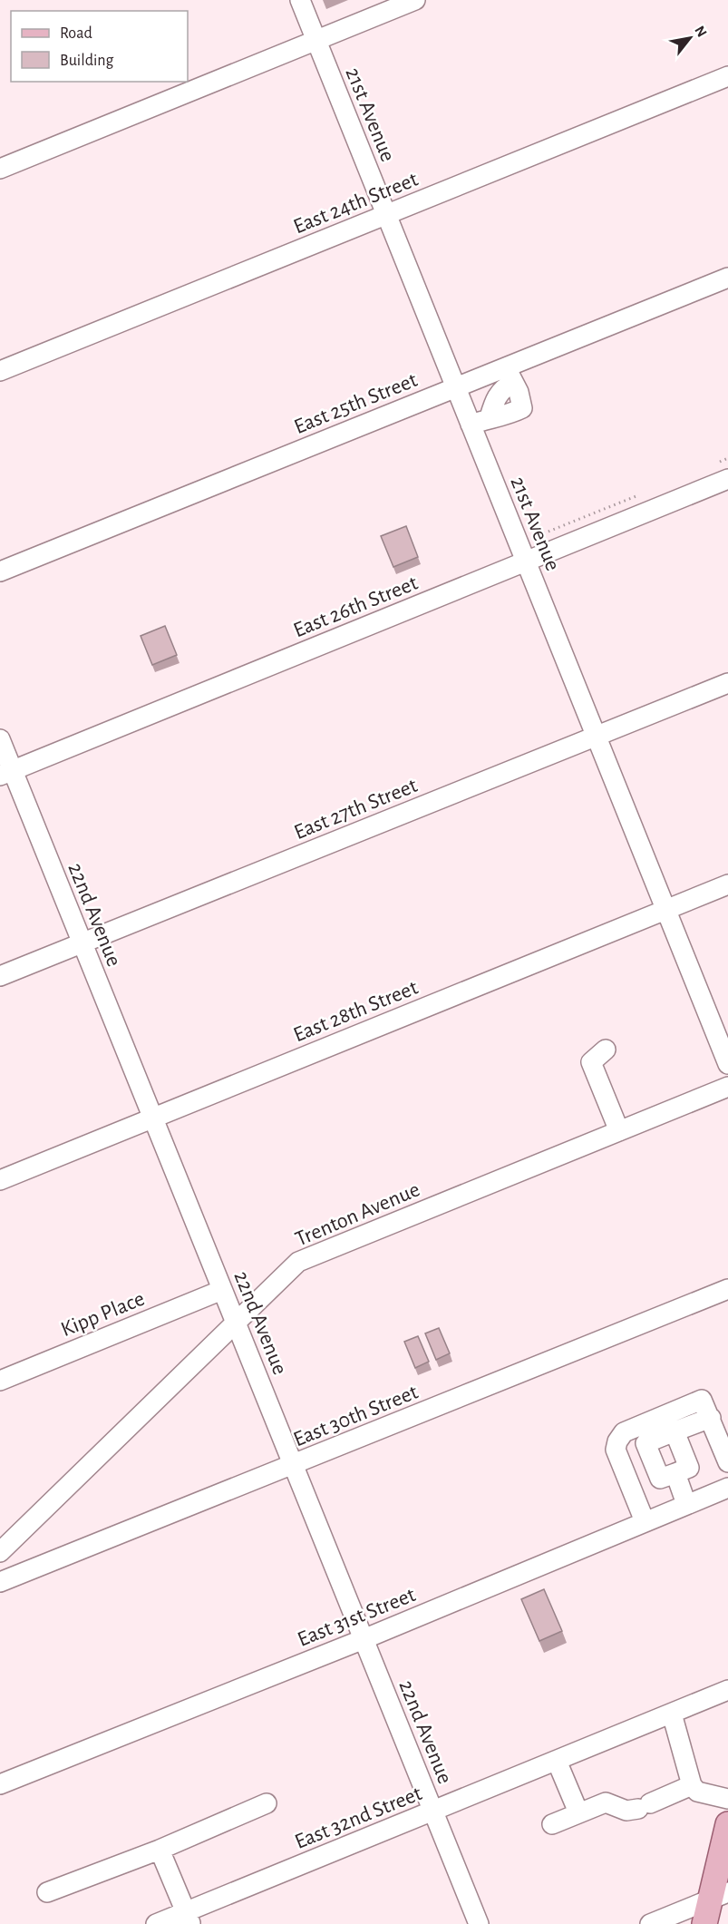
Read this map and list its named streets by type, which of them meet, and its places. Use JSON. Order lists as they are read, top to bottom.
{
  "streets": {
    "street": [
      "21st Avenue",
      "East 24th Street",
      "East 25th Street",
      "East 26th Street",
      "East 27th Street",
      "22nd Avenue",
      "East 28th Street",
      "Trenton Avenue",
      "Kipp Place",
      "East 30th Street",
      "East 31st Street",
      "East 32nd Street"
    ]
  },
  "crossings": [
    ["21st Avenue", "East 24th Street"],
    ["21st Avenue", "East 25th Street"],
    ["21st Avenue", "East 26th Street"],
    ["21st Avenue", "East 27th Street"],
    ["21st Avenue", "East 28th Street"],
    ["East 26th Street", "22nd Avenue"],
    ["East 27th Street", "22nd Avenue"],
    ["22nd Avenue", "East 28th Street"],
    ["22nd Avenue", "Trenton Avenue"],
    ["22nd Avenue", "Kipp Place"],
    ["22nd Avenue", "East 30th Street"],
    ["22nd Avenue", "East 31st Street"],
    ["22nd Avenue", "East 32nd Street"]
  ],
  "legend": ["Road", "Building"],
  "north": "top right"
}
